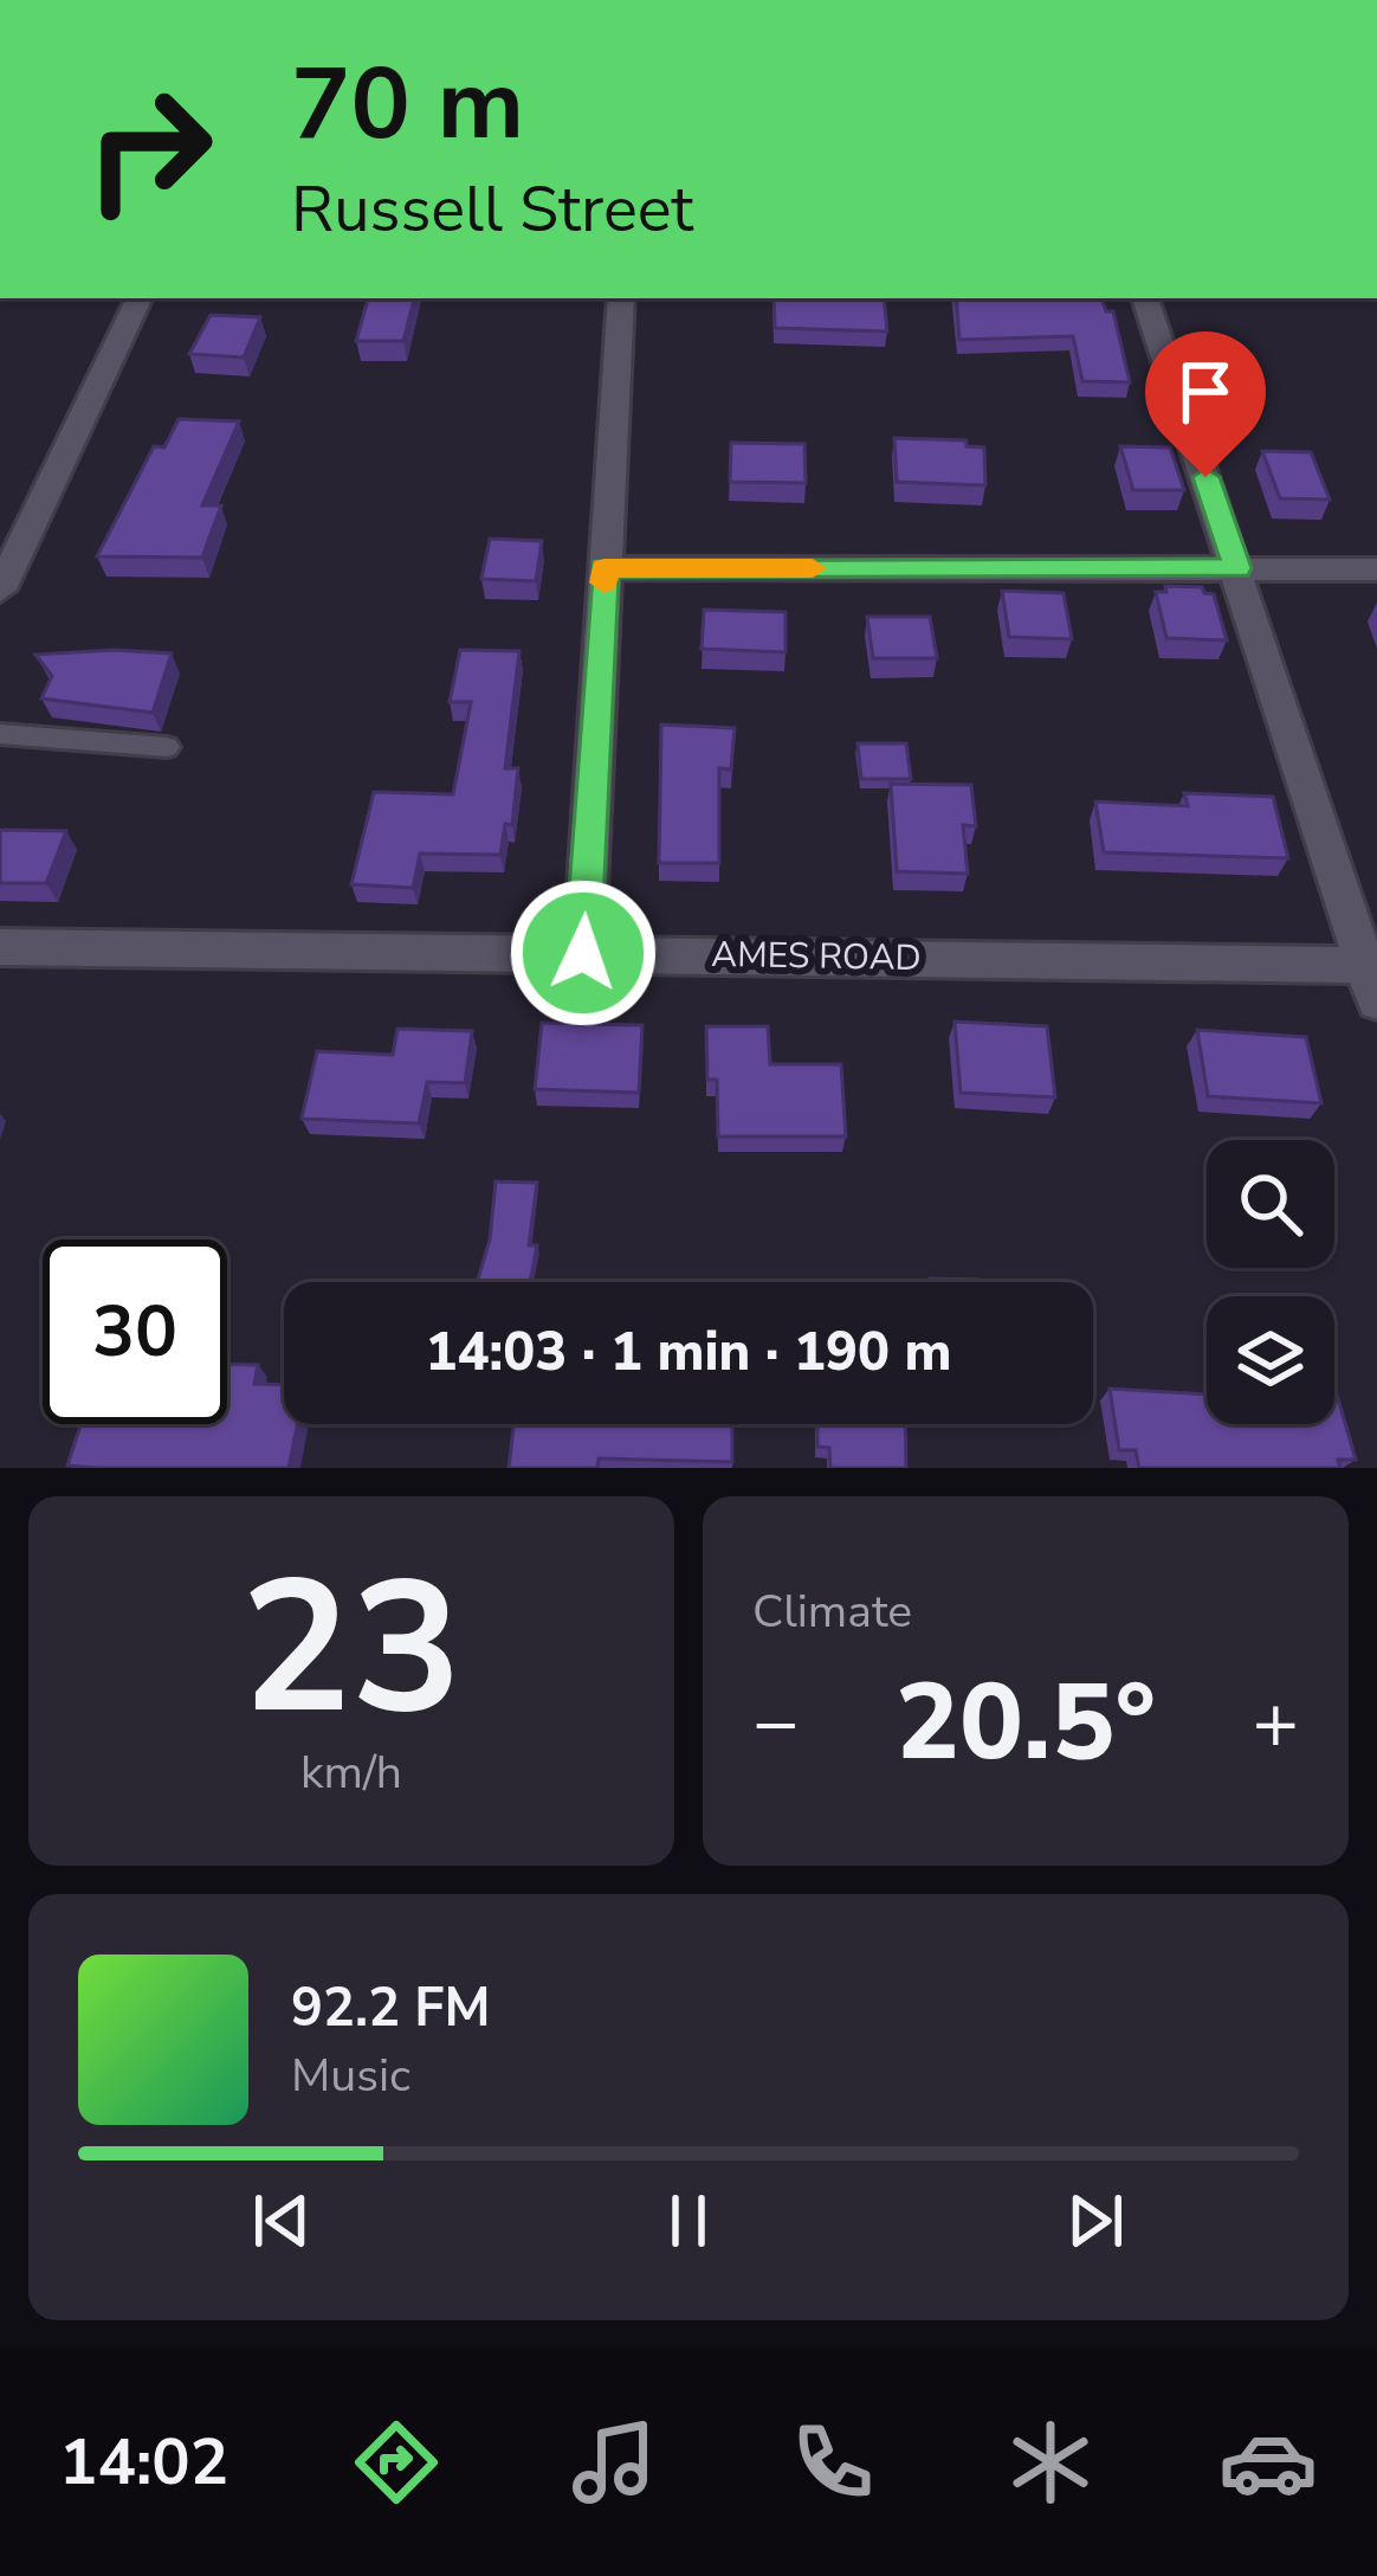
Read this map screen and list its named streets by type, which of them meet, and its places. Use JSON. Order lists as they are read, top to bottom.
{
  "streets": {
    "street": ["AMES ROAD"]
  },
  "page": {
    "turn": ["70 m", "Russell Street"],
    "limit": "30",
    "trip": "14:03 · 1 min · 190 m",
    "tile": [
      ["23", "km/h"],
      "Climate"
    ],
    "heat": ["−", "20.5°", "+"],
    "song": ["92.2 FM", "Music"],
    "tabs": "14:02"
  }
}
